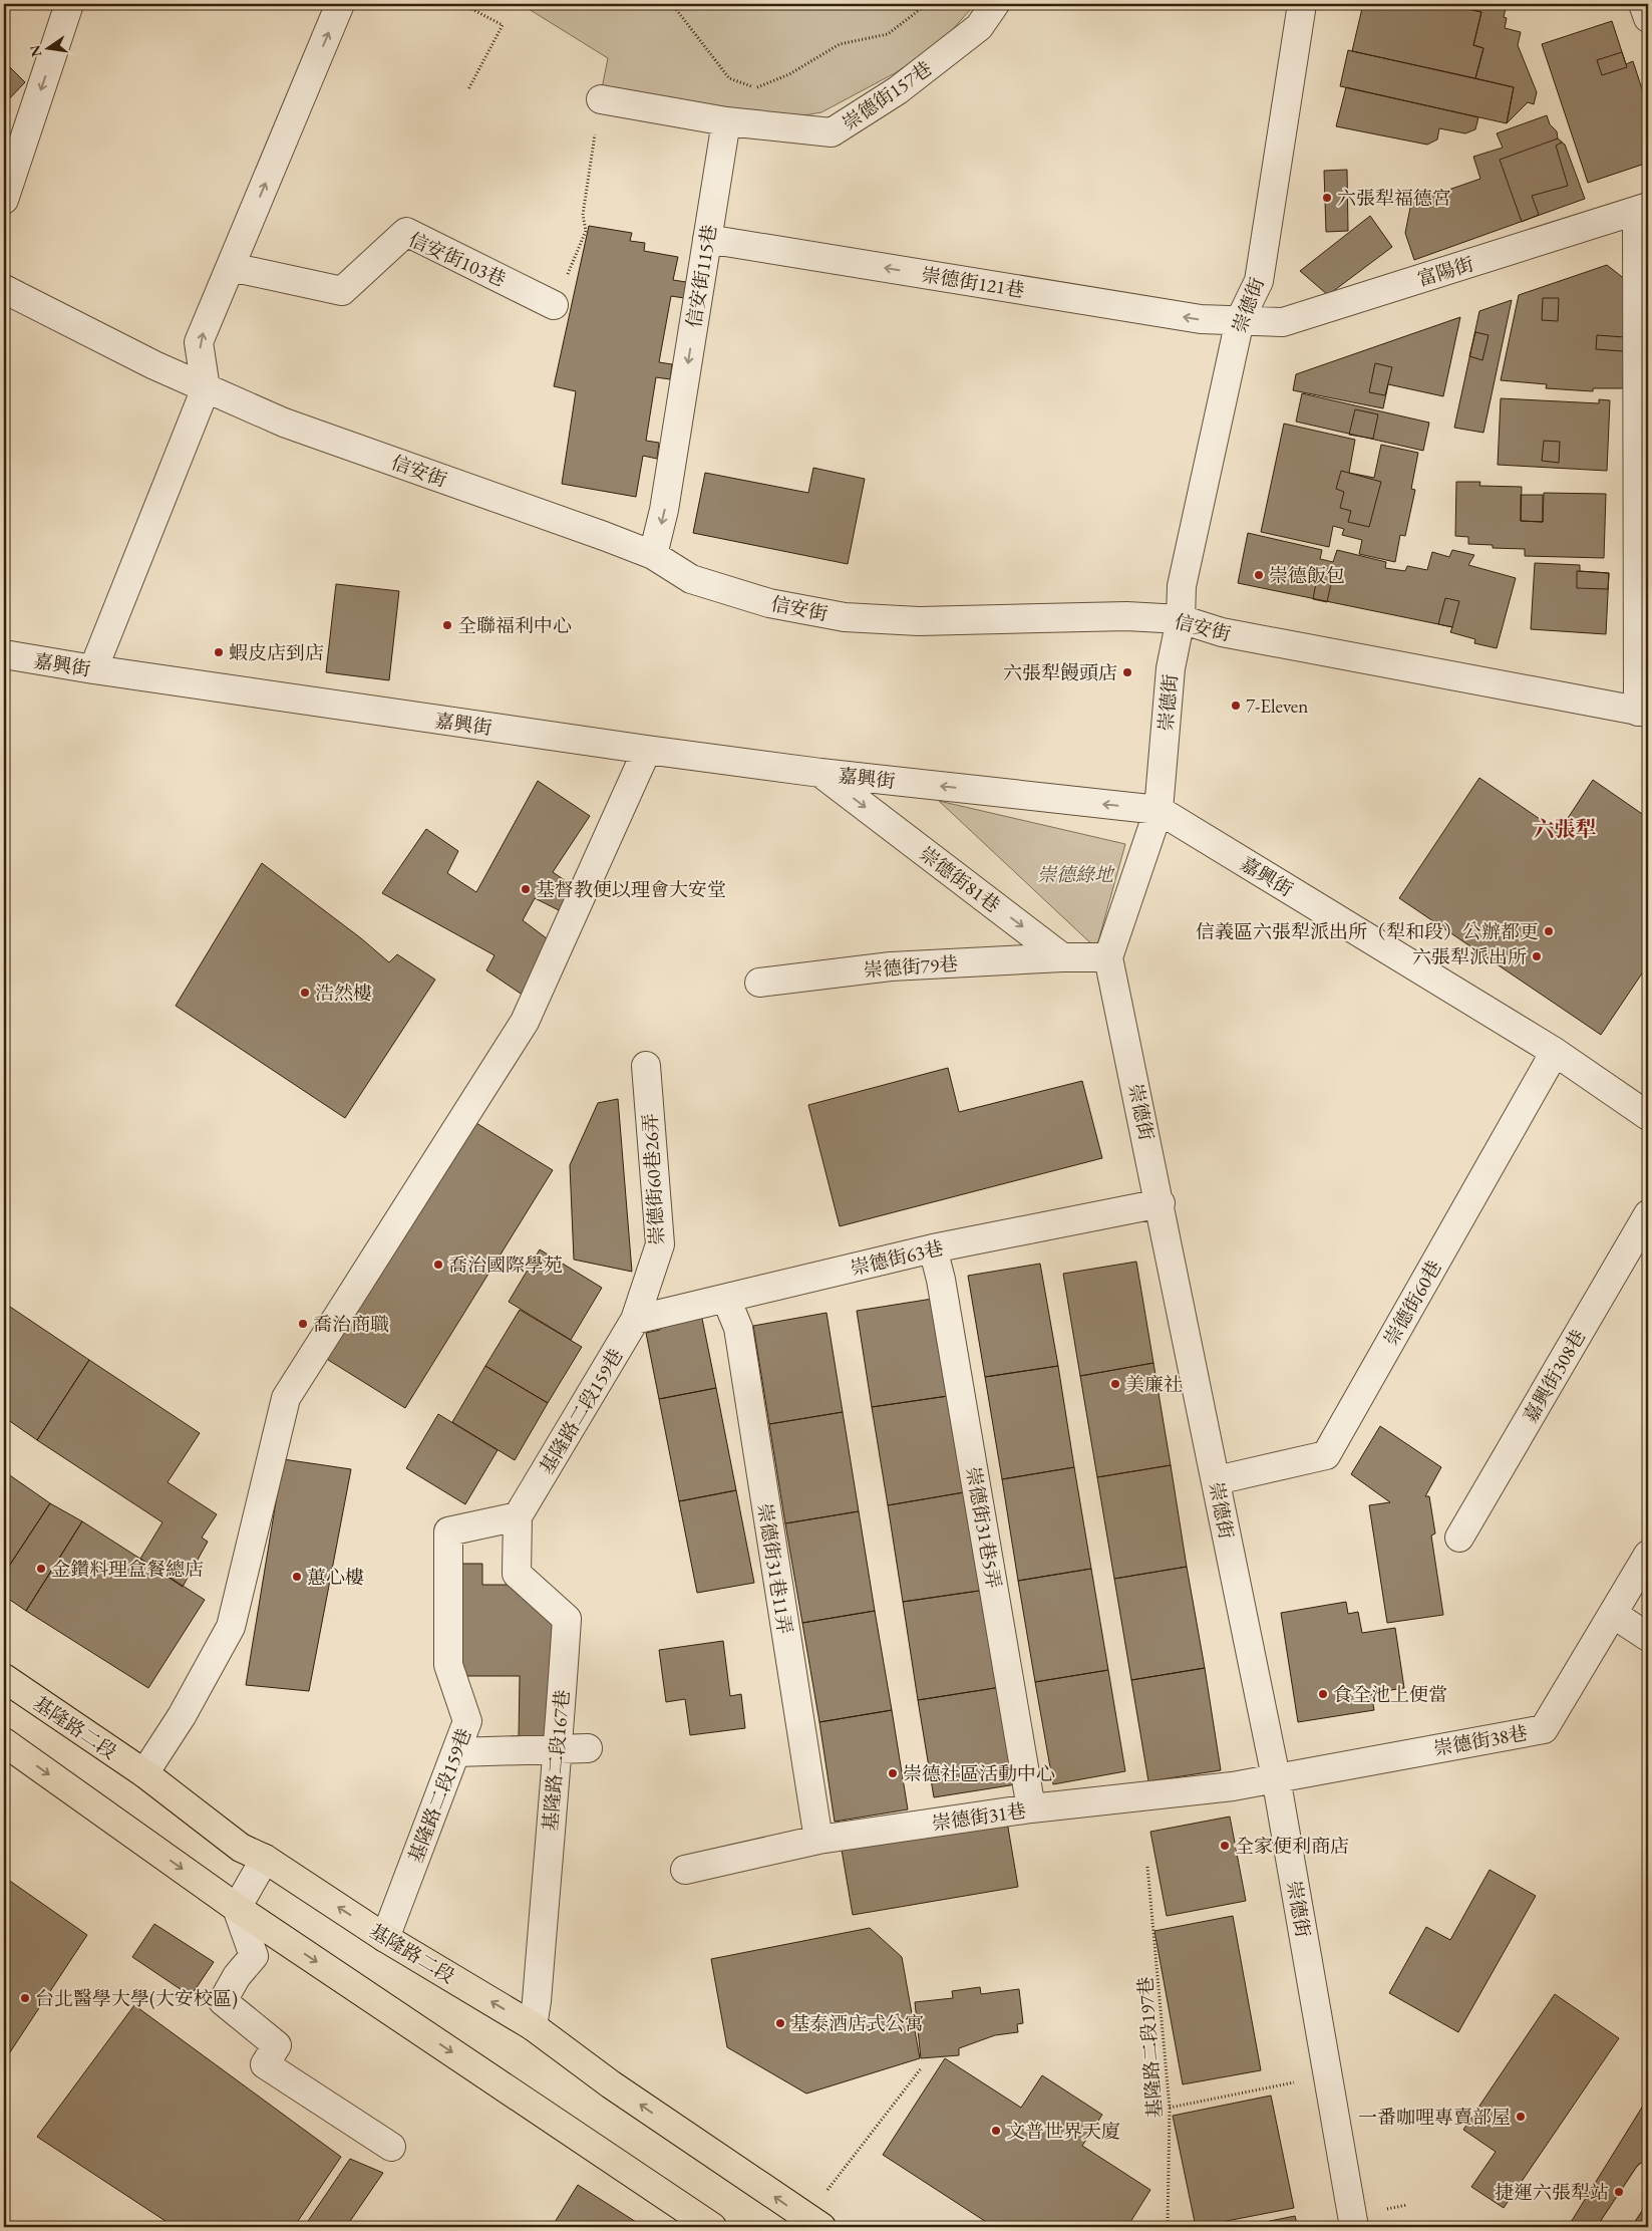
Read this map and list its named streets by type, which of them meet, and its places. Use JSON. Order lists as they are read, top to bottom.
{
  "streets": {
    "main road": ["基隆路二段"],
    "street": [
      "崇德街157巷",
      "信安街103巷",
      "富陽街",
      "信安街115巷",
      "崇德街121巷",
      "崇德街",
      "信安街",
      "嘉興街",
      "崇德街81巷",
      "崇德街79巷",
      "崇德街60巷26弄",
      "崇德街63巷",
      "崇德街60巷",
      "嘉興街308巷",
      "基隆路二段159巷",
      "崇德街31巷5弄",
      "崇德街31巷11弄",
      "崇德街38巷",
      "基隆路二段167巷",
      "崇德街31巷"
    ],
    "path": ["基隆路二段197巷"]
  },
  "crossings": [
    ["崇德街157巷", "信安街115巷"],
    ["富陽街", "崇德街121巷"],
    ["富陽街", "崇德街"],
    ["信安街115巷", "崇德街121巷"],
    ["信安街115巷", "信安街"],
    ["崇德街121巷", "崇德街"],
    ["崇德街", "信安街"],
    ["崇德街", "嘉興街"],
    ["崇德街", "崇德街63巷"],
    ["崇德街", "崇德街60巷"],
    ["崇德街", "崇德街38巷"],
    ["崇德街", "崇德街31巷"],
    ["嘉興街", "崇德街81巷"],
    ["嘉興街", "崇德街60巷"],
    ["崇德街81巷", "崇德街79巷"],
    ["崇德街60巷26弄", "崇德街63巷"],
    ["崇德街60巷26弄", "基隆路二段159巷"],
    ["崇德街63巷", "基隆路二段159巷"],
    ["崇德街63巷", "崇德街31巷5弄"],
    ["崇德街63巷", "崇德街31巷11弄"],
    ["基隆路二段159巷", "基隆路二段"],
    ["基隆路二段159巷", "基隆路二段167巷"],
    ["崇德街31巷5弄", "崇德街31巷"],
    ["崇德街31巷11弄", "崇德街31巷"],
    ["基隆路二段", "基隆路二段167巷"],
    ["崇德街38巷", "崇德街31巷"]
  ],
  "one_way": ["信安街115巷", "崇德街121巷", "崇德街81巷"],
  "districts": ["六張犁"],
  "parks": ["崇德綠地"],
  "places": [
    "六張犁福德宮",
    "崇德飯包",
    "全聯福利中心",
    "蝦皮店到店",
    "六張犁饅頭店",
    "7-Eleven",
    "基督教便以理會大安堂",
    "信義區六張犁派出所（犁和段）公辦都更",
    "六張犁派出所",
    "浩然樓",
    "喬治國際學苑",
    "喬治商職",
    "美廉社",
    "金鑽料理盒餐總店",
    "蕙心樓",
    "食全池上便當",
    "崇德社區活動中心",
    "全家便利商店",
    "台北醫學大學(大安校區)",
    "基泰酒店式公寓",
    "一番咖哩專賣部屋",
    "文普世界天廈",
    "捷運六張犁站"
  ],
  "north": "left"
}
